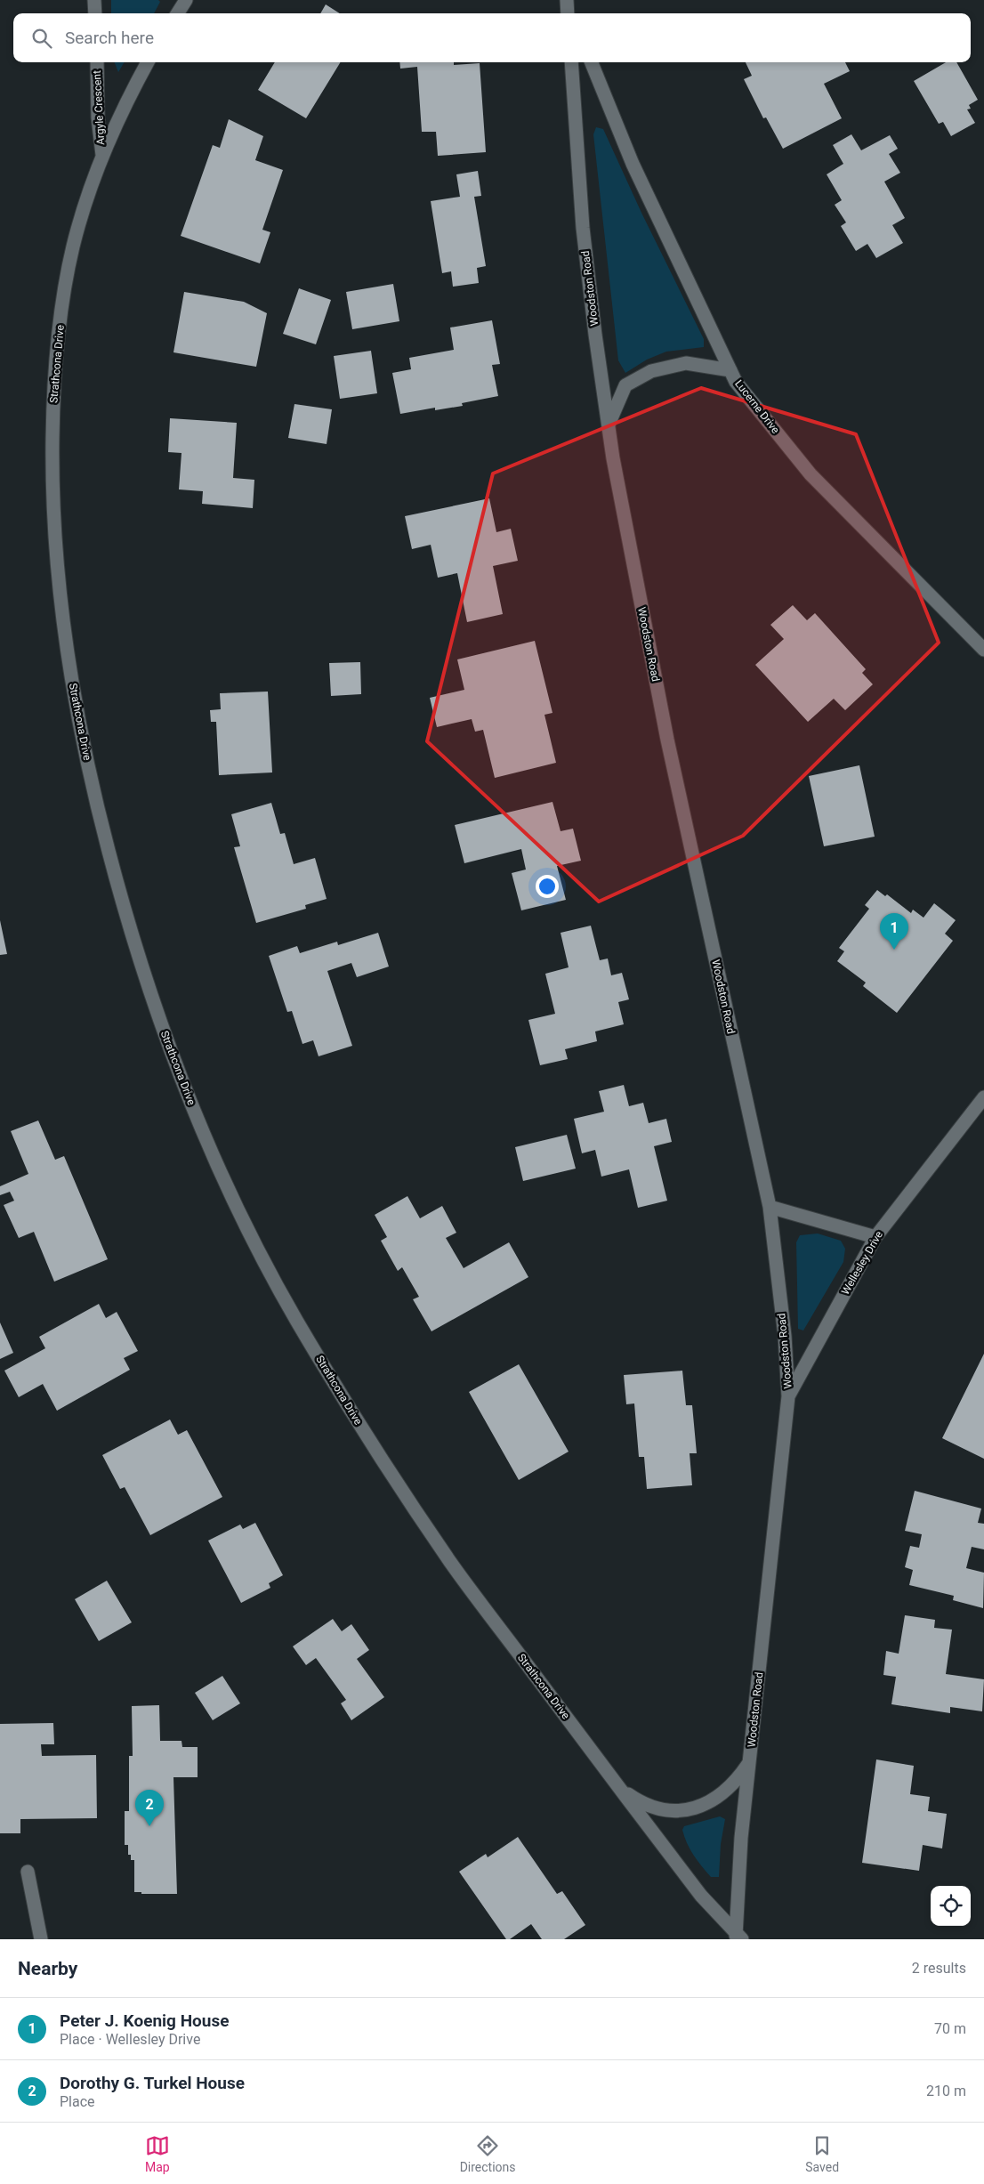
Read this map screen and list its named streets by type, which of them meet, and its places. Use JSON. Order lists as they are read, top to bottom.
{
  "streets": {
    "street": [
      "Argyle Crescent",
      "Woodston Road",
      "Strathcona Drive",
      "Lucerne Drive",
      "Wellesley Drive"
    ]
  },
  "crossings": [
    ["Argyle Crescent", "Strathcona Drive"],
    ["Woodston Road", "Strathcona Drive"],
    ["Woodston Road", "Wellesley Drive"]
  ],
  "page": {
    "search": "Search here",
    "pins": ["1", "2"],
    "heading": ["Nearby", "2 results"],
    "list": [
      {
        "mark": "1",
        "name": "Peter J. Koenig House",
        "note": "Place · Wellesley Drive",
        "value": "70 m"
      },
      {
        "mark": "2",
        "name": "Dorothy G. Turkel House",
        "note": "Place",
        "value": "210 m"
      }
    ],
    "nav": ["Map", "Directions", "Saved"]
  }
}
